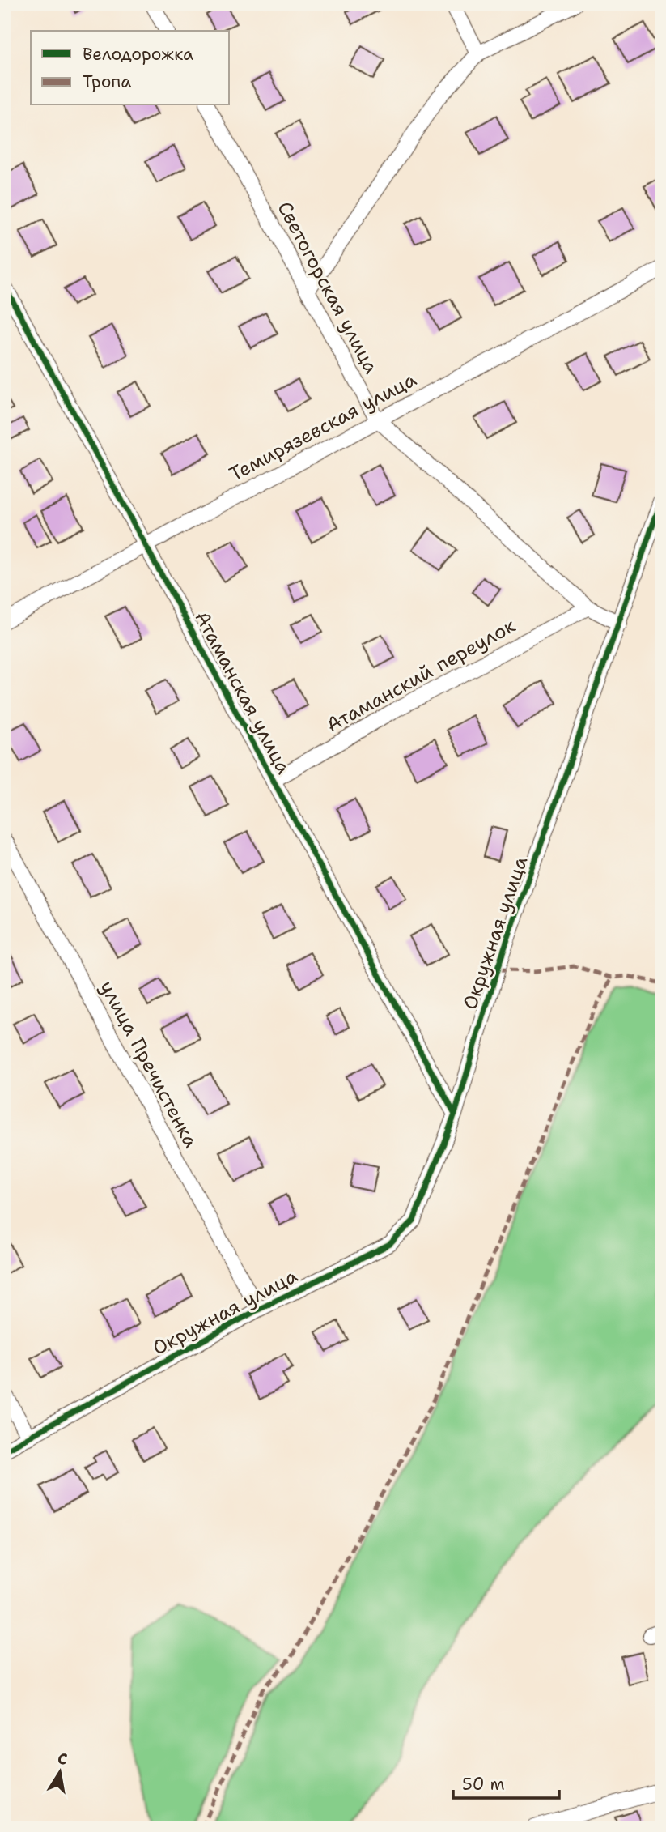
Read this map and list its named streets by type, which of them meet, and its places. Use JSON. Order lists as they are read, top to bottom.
{
  "streets": {
    "street": [
      "Светогорская улица",
      "Темирязевская улица",
      "Атаманский переулок",
      "Атаманская улица",
      "Окружная улица",
      "улица Пречистенка"
    ]
  },
  "crossings": [
    ["Светогорская улица", "Темирязевская улица"],
    ["Светогорская улица", "Атаманский переулок"],
    ["Светогорская улица", "Окружная улица"],
    ["Темирязевская улица", "Атаманская улица"],
    ["Атаманский переулок", "Атаманская улица"],
    ["Атаманская улица", "Окружная улица"],
    ["Окружная улица", "улица Пречистенка"]
  ],
  "legend": ["Велодорожка", "Тропа"],
  "scale_bar": "50 m",
  "north": "top"
}
